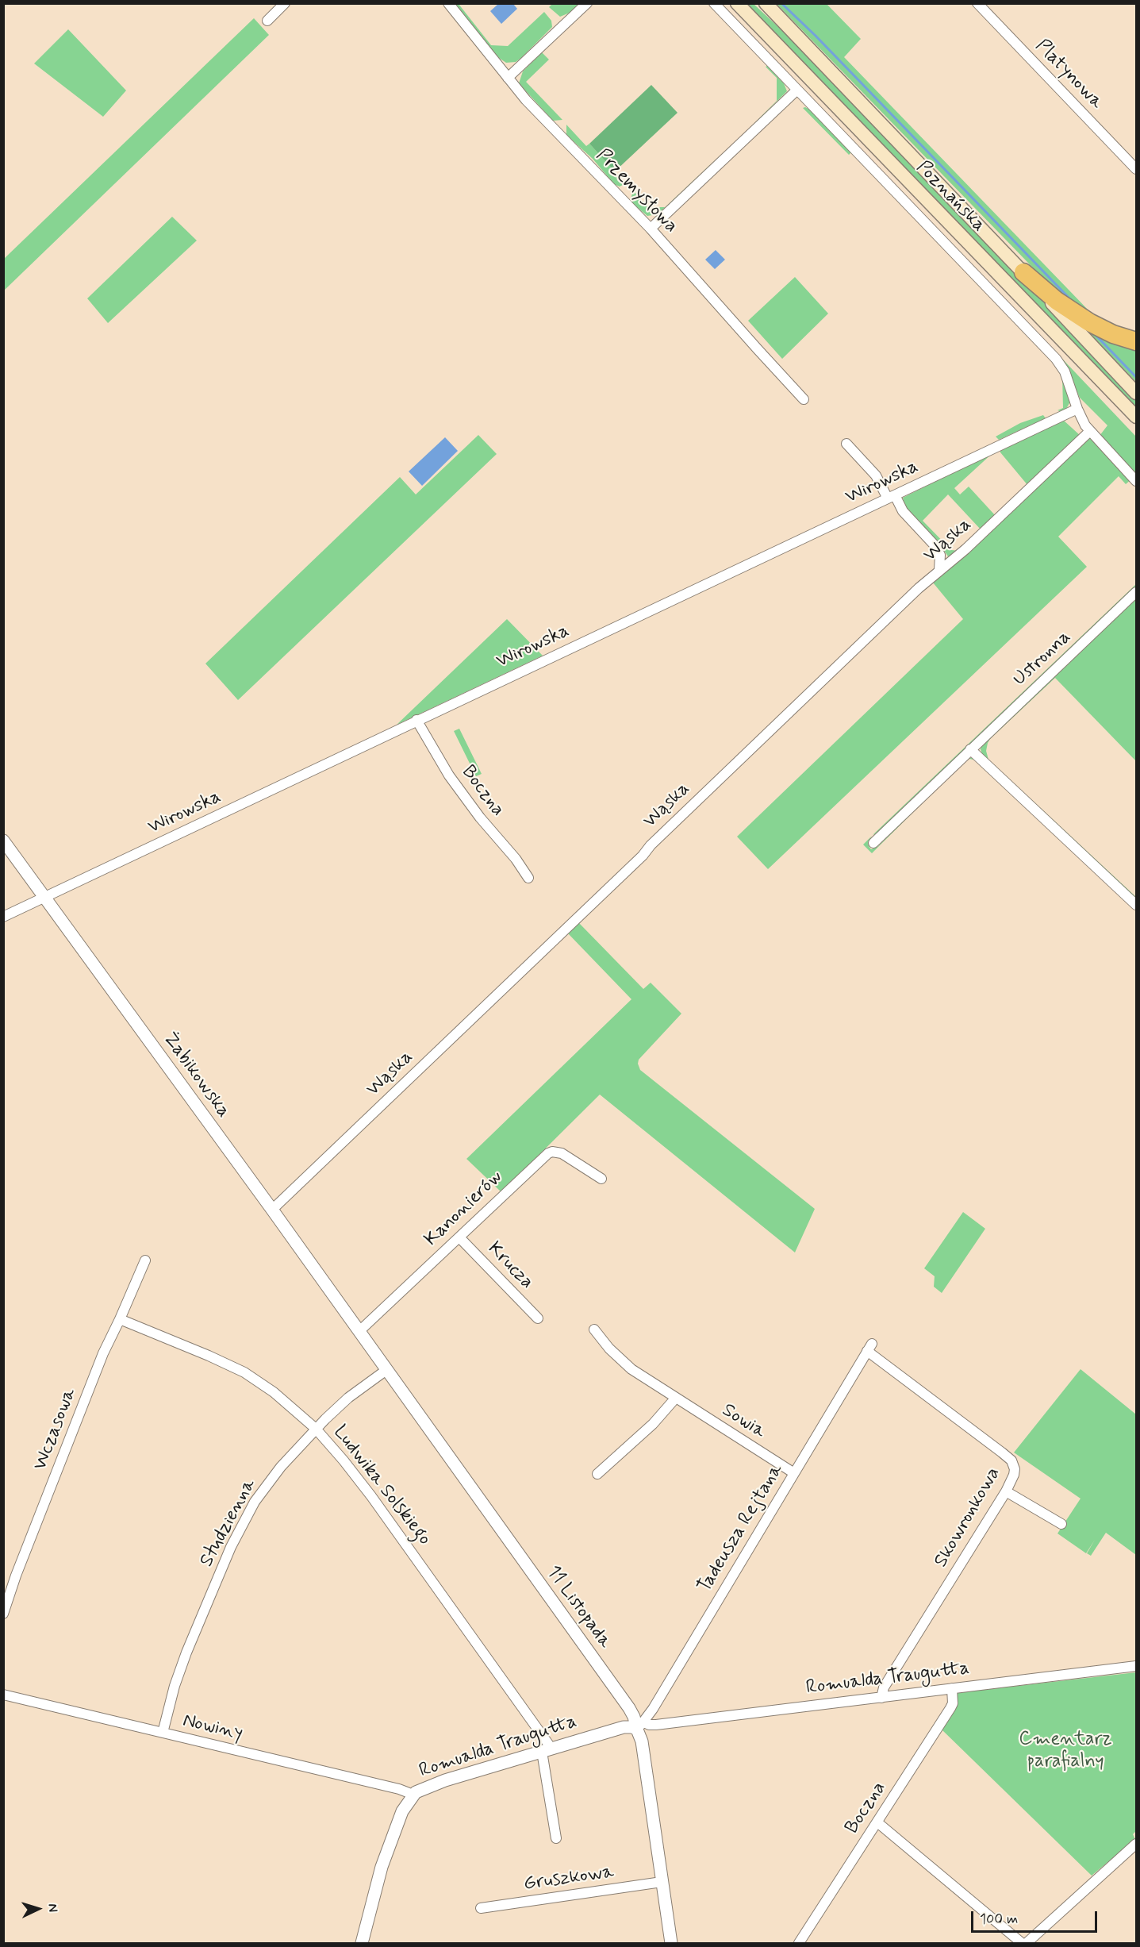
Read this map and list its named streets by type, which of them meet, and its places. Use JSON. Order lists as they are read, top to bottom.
{
  "streets": {
    "main road": ["Poznańska"],
    "street": [
      "Platynowa",
      "Przemysłowa",
      "Wirowska",
      "Wąska",
      "Ustronna",
      "Boczna",
      "Żabikowska",
      "Kanonierów",
      "Krucza",
      "Sowia",
      "Wczasowa",
      "Ludwika Solskiego",
      "Skowronkowa",
      "Studzienna",
      "Tadeusza Rejtana",
      "11 Listopada",
      "Romualda Traugutta",
      "Nowiny",
      "Gruszkowa"
    ]
  },
  "crossings": [
    ["Wirowska", "Boczna"],
    ["Wirowska", "Żabikowska"],
    ["Wąska", "Żabikowska"],
    ["Boczna", "Romualda Traugutta"],
    ["Żabikowska", "Kanonierów"],
    ["Żabikowska", "11 Listopada"],
    ["Kanonierów", "Krucza"],
    ["Kanonierów", "11 Listopada"],
    ["Sowia", "Tadeusza Rejtana"],
    ["Wczasowa", "Ludwika Solskiego"],
    ["Ludwika Solskiego", "Studzienna"],
    ["Ludwika Solskiego", "Romualda Traugutta"],
    ["Skowronkowa", "Tadeusza Rejtana"],
    ["Skowronkowa", "Romualda Traugutta"],
    ["Studzienna", "11 Listopada"],
    ["Studzienna", "Nowiny"],
    ["Tadeusza Rejtana", "11 Listopada"],
    ["Tadeusza Rejtana", "Romualda Traugutta"],
    ["11 Listopada", "Romualda Traugutta"],
    ["11 Listopada", "Gruszkowa"],
    ["Romualda Traugutta", "Nowiny"]
  ],
  "parks": ["Cmentarz parafialny"],
  "scale_bar": "100 m",
  "north": "right"
}
